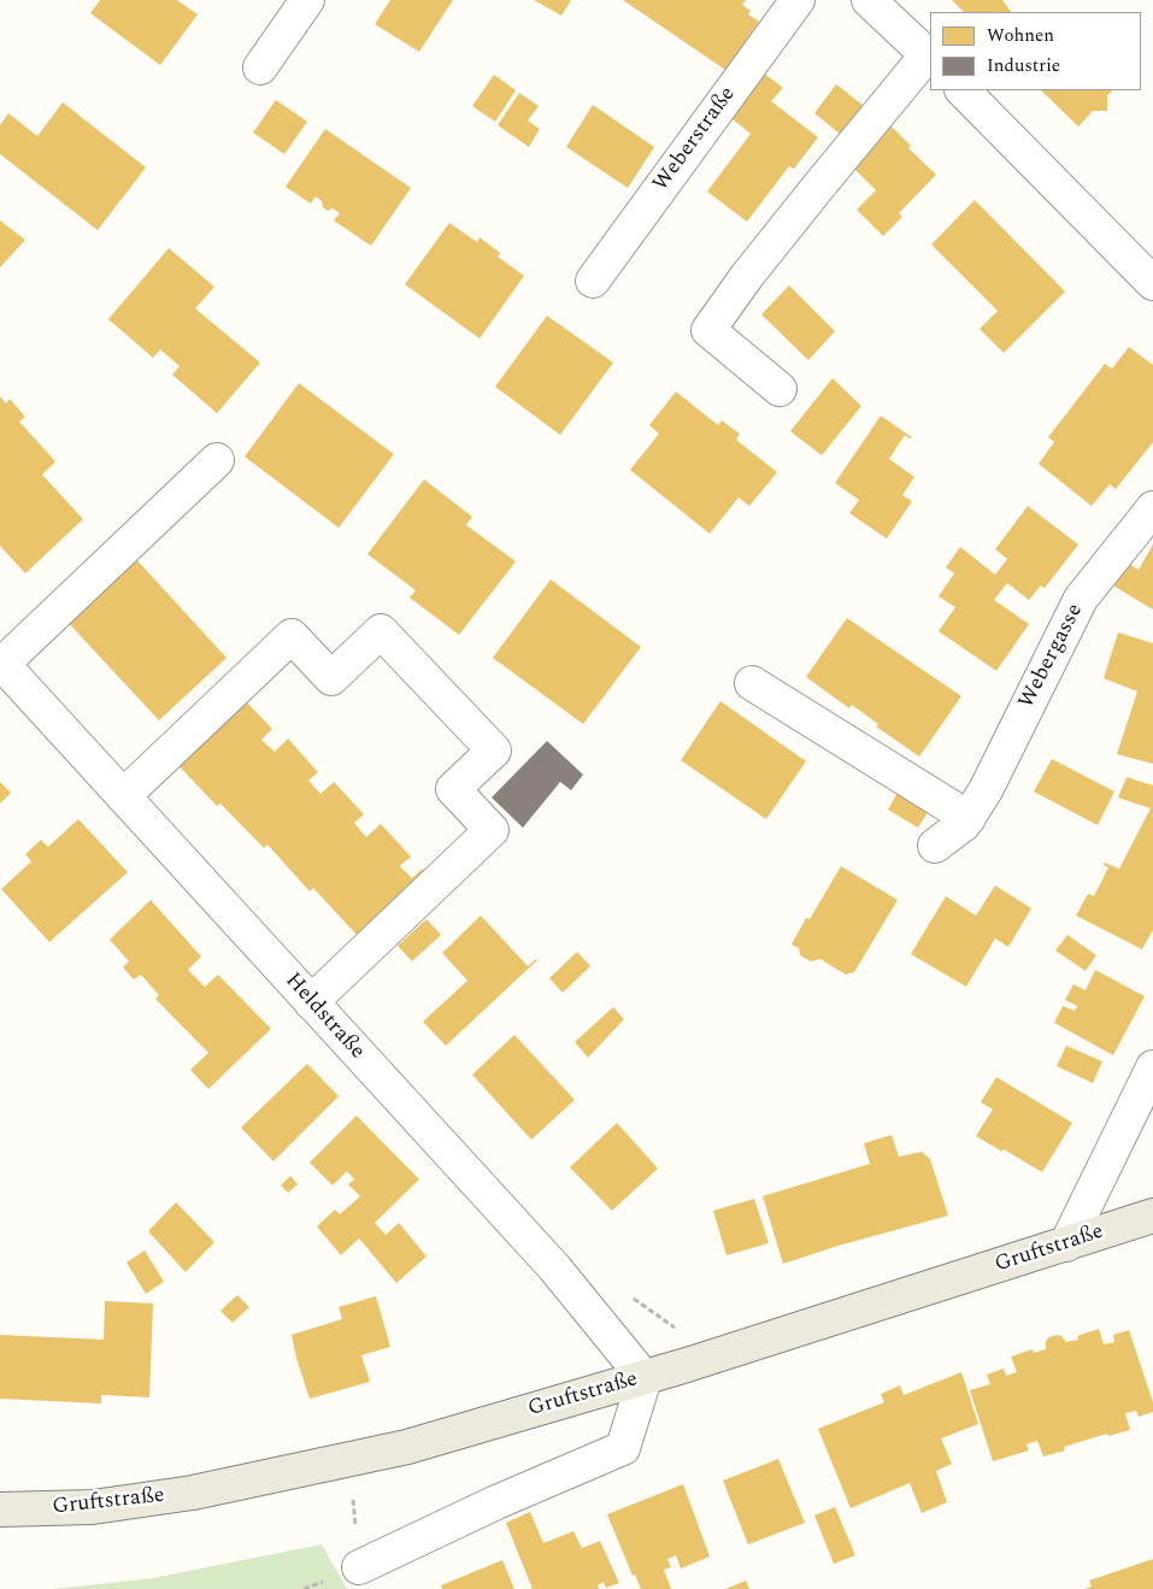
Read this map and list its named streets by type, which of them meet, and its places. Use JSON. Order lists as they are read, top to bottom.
{
  "streets": {
    "main road": ["Gruftstraße"],
    "street": ["Weberstraße", "Webergasse", "Heldstraße"]
  },
  "crossings": [
    ["Heldstraße", "Gruftstraße"]
  ],
  "legend": ["Wohnen", "Industrie"]
}
